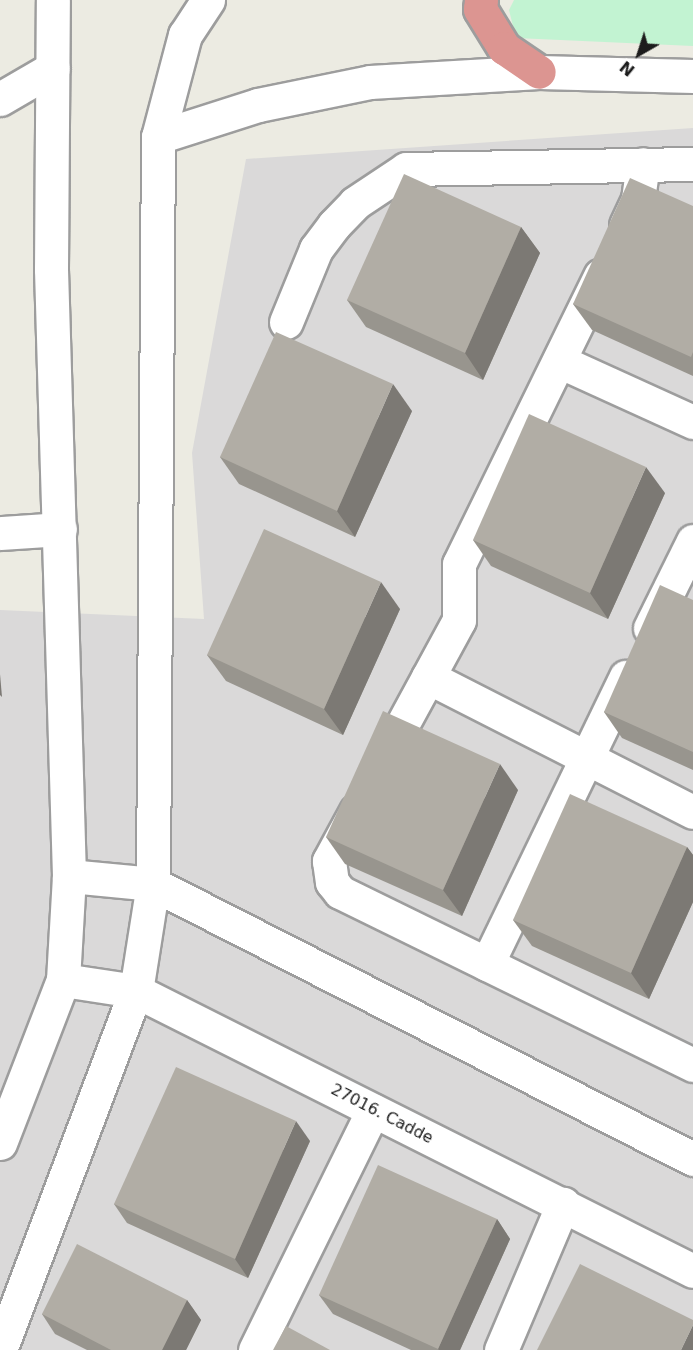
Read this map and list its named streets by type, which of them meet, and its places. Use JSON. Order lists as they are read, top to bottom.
{
  "streets": {
    "street": ["27016. Cadde"]
  },
  "north": "bottom left"
}
